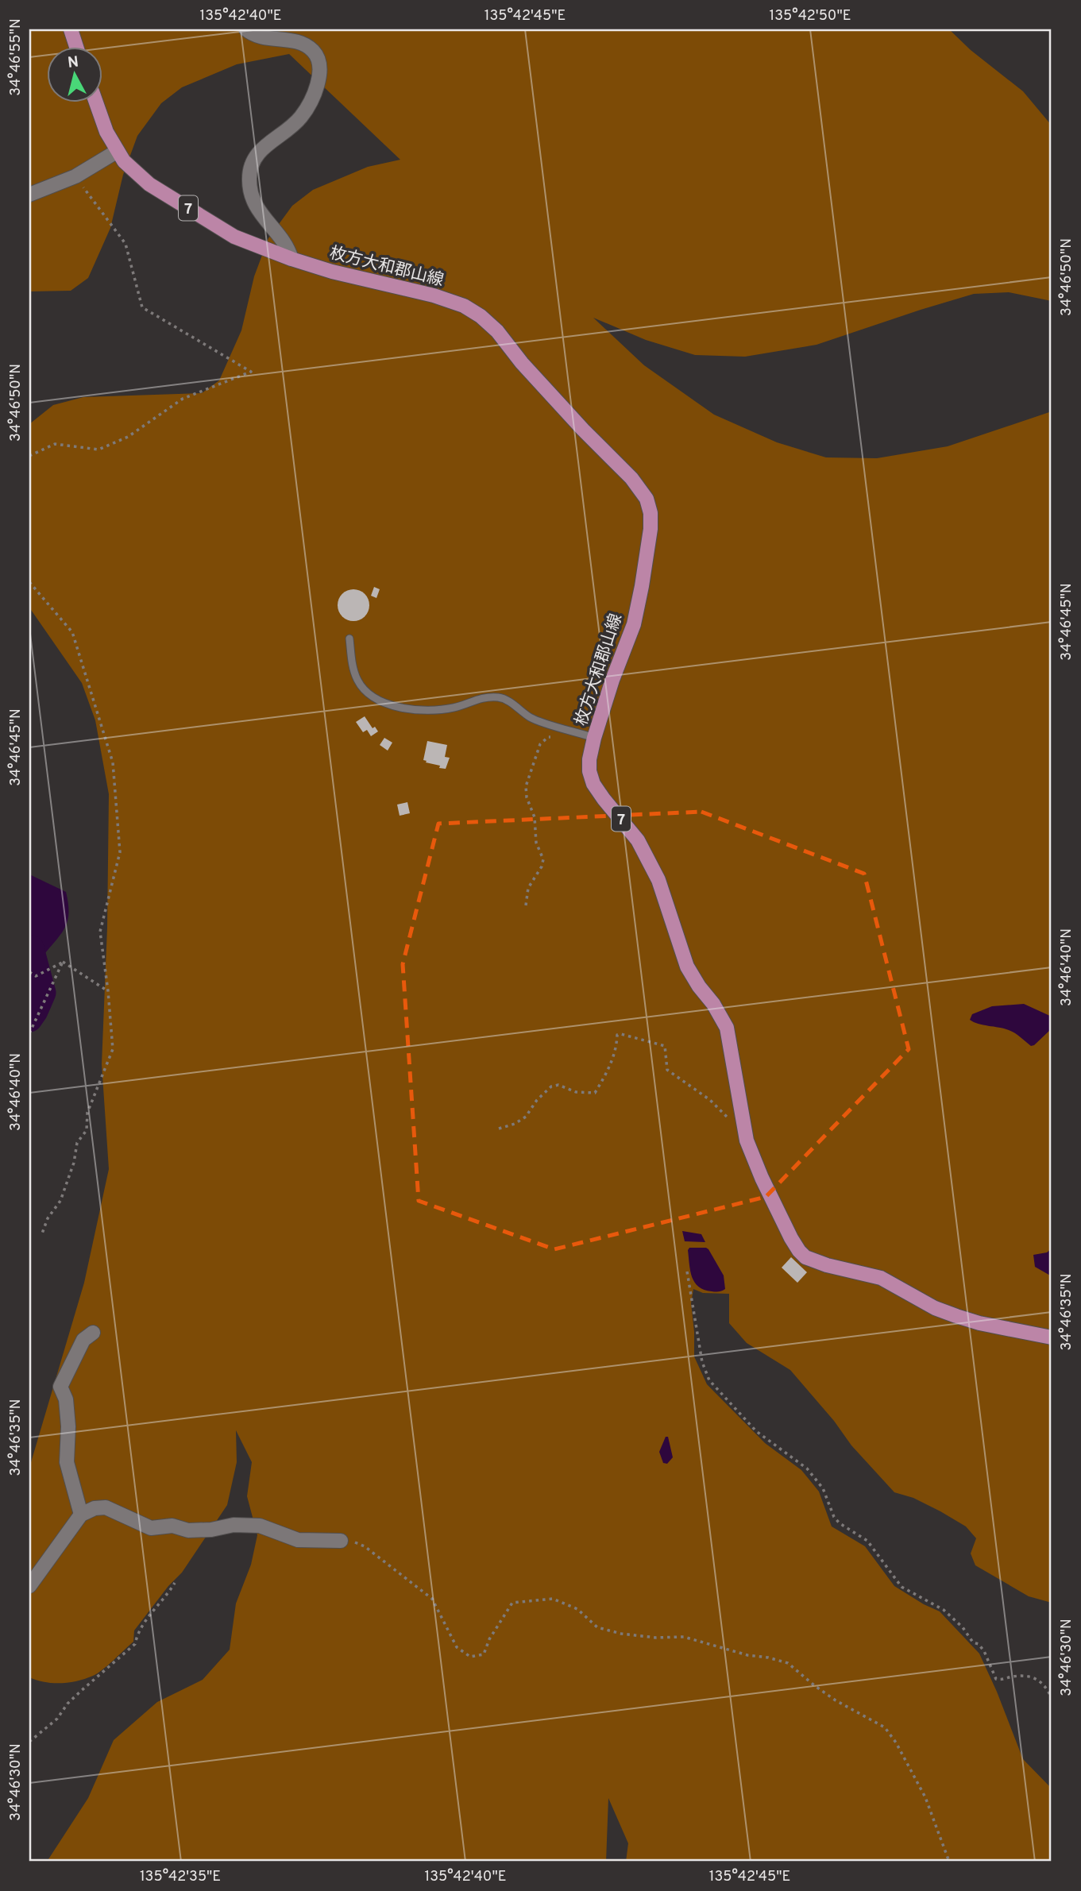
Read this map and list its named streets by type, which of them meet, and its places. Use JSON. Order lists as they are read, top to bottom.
{
  "streets": {
    "main road": ["7", "枚方大和郡山線"]
  },
  "north": "top",
  "coordinates": [
    "135°42'40\"E",
    "135°42'45\"E",
    "135°42'50\"E",
    "34°46'55\"N",
    "34°46'50\"N",
    "34°46'45\"N",
    "34°46'40\"N",
    "34°46'35\"N",
    "34°46'30\"N",
    "135°42'35\"E"
  ]
}
